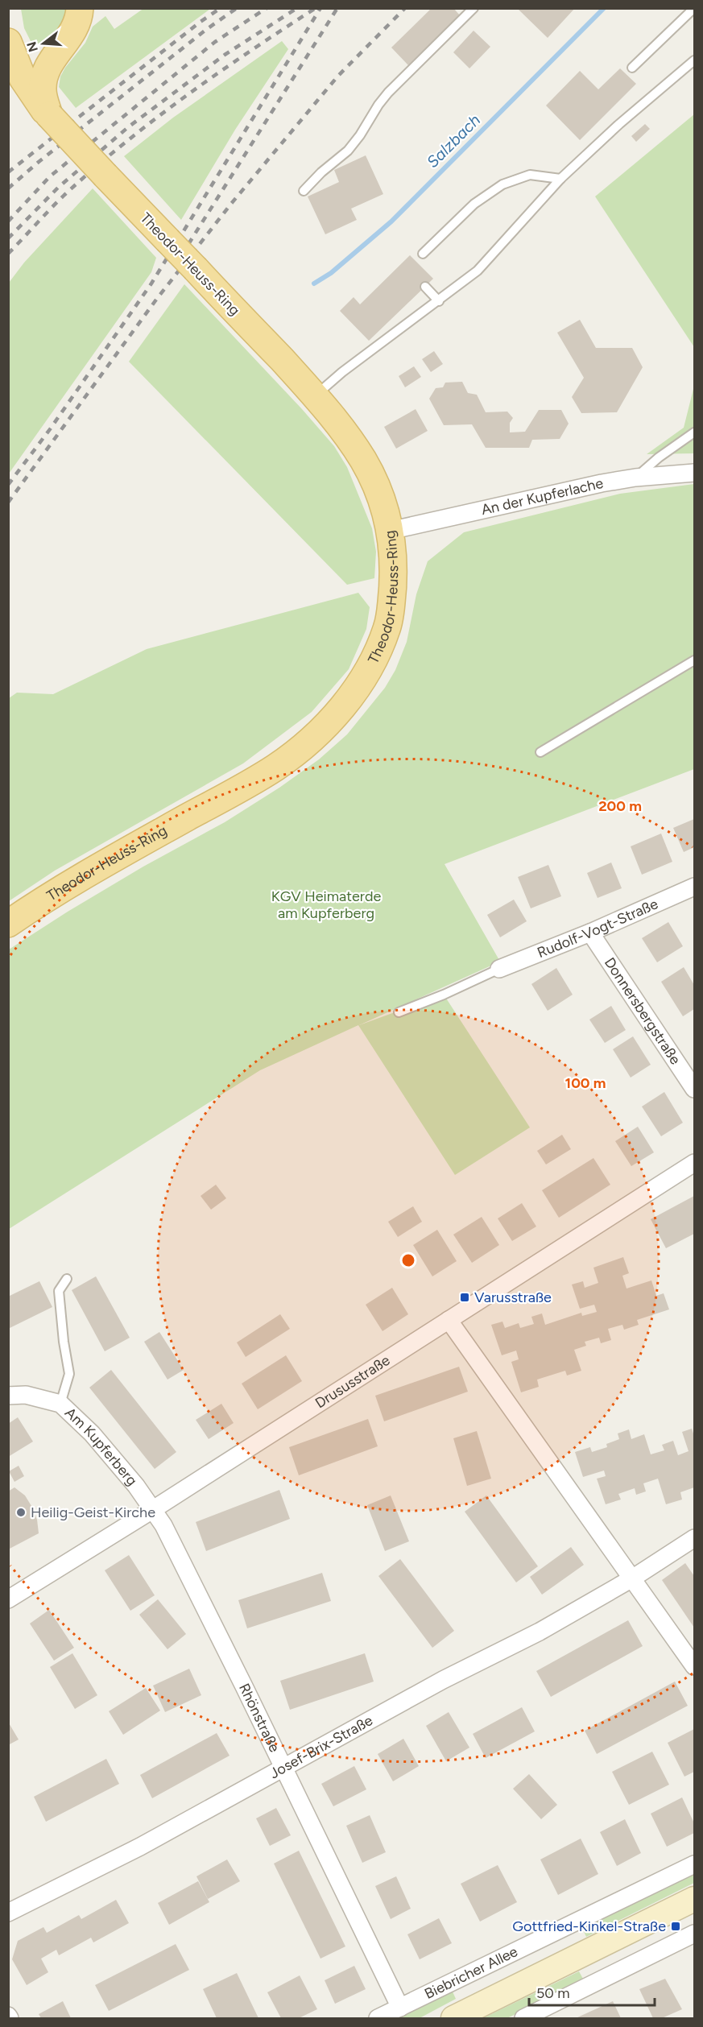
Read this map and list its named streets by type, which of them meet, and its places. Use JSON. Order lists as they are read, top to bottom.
{
  "streets": {
    "main road": ["Theodor-Heuss-Ring"],
    "street": [
      "An der Kupferlache",
      "Rudolf-Vogt-Straße",
      "Donnersbergstraße",
      "Drususstraße",
      "Am Kupferberg",
      "Rhönstraße",
      "Josef-Brix-Straße",
      "Biebricher Allee"
    ]
  },
  "crossings": [
    ["Theodor-Heuss-Ring", "An der Kupferlache"],
    ["Rudolf-Vogt-Straße", "Donnersbergstraße"],
    ["Drususstraße", "Am Kupferberg"],
    ["Drususstraße", "Rhönstraße"],
    ["Am Kupferberg", "Rhönstraße"],
    ["Rhönstraße", "Josef-Brix-Straße"],
    ["Rhönstraße", "Biebricher Allee"]
  ],
  "water": ["Salzbach"],
  "parks": ["KGV Heimaterde am Kupferberg"],
  "places": {
    "transit": ["Varusstraße", "Gottfried-Kinkel-Straße"],
    "other": ["Heilig-Geist-Kirche"]
  },
  "scale_bar": "50 m",
  "north": "left",
  "rings": ["200 m", "100 m"]
}
